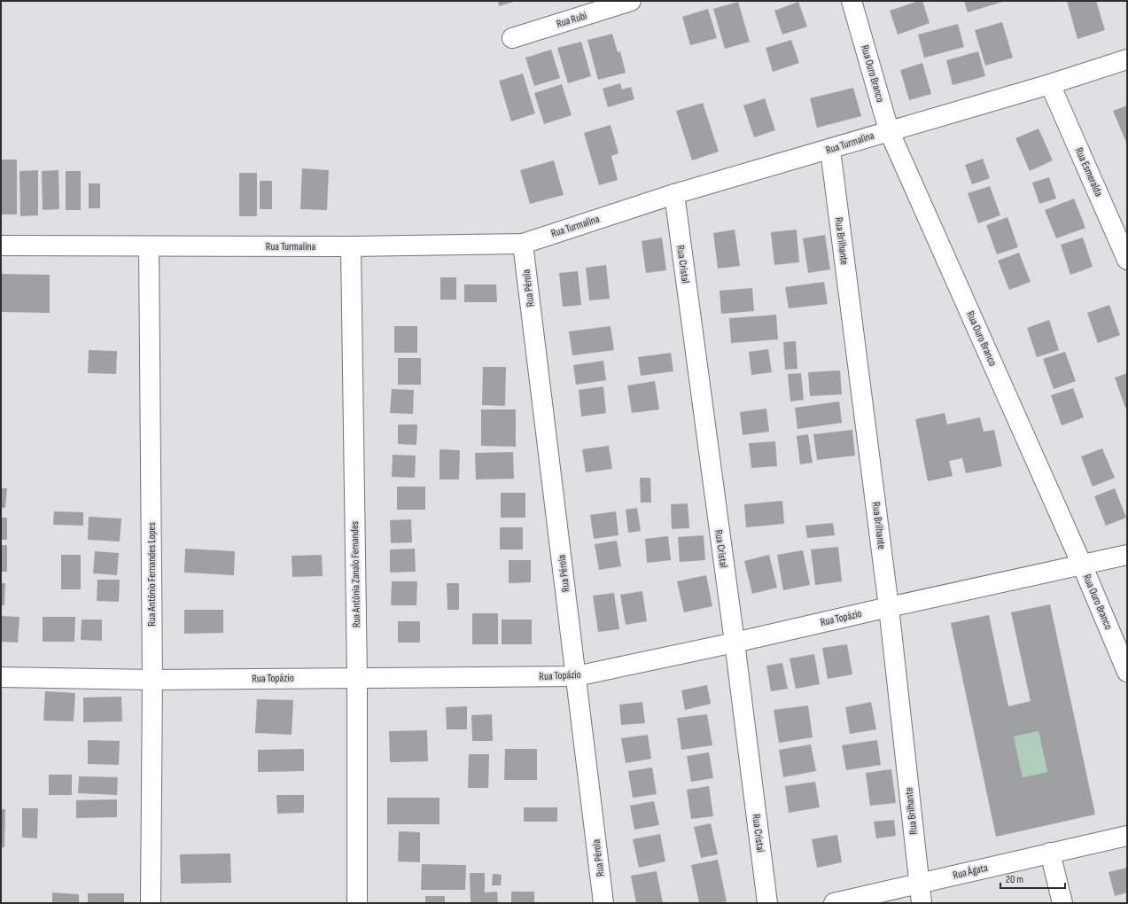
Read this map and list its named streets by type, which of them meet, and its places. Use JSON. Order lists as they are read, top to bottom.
{
  "streets": {
    "street": [
      "Rua Rubi",
      "Rua Ouro Branco",
      "Rua Turmalina",
      "Rua Esmeralda",
      "Rua Brilhante",
      "Rua Cristal",
      "Rua Pérola",
      "Rua Antônio Fernandes Lopes",
      "Rua Antônia Zanalo Fernandes",
      "Rua Topázio",
      "Rua Ágata"
    ]
  },
  "crossings": [
    ["Rua Ouro Branco", "Rua Turmalina"],
    ["Rua Ouro Branco", "Rua Topázio"],
    ["Rua Turmalina", "Rua Esmeralda"],
    ["Rua Turmalina", "Rua Brilhante"],
    ["Rua Turmalina", "Rua Cristal"],
    ["Rua Turmalina", "Rua Pérola"],
    ["Rua Turmalina", "Rua Antônio Fernandes Lopes"],
    ["Rua Turmalina", "Rua Antônia Zanalo Fernandes"],
    ["Rua Brilhante", "Rua Topázio"],
    ["Rua Brilhante", "Rua Ágata"],
    ["Rua Cristal", "Rua Topázio"],
    ["Rua Pérola", "Rua Topázio"],
    ["Rua Antônio Fernandes Lopes", "Rua Topázio"],
    ["Rua Antônia Zanalo Fernandes", "Rua Topázio"]
  ],
  "scale_bar": "20 m"
}
